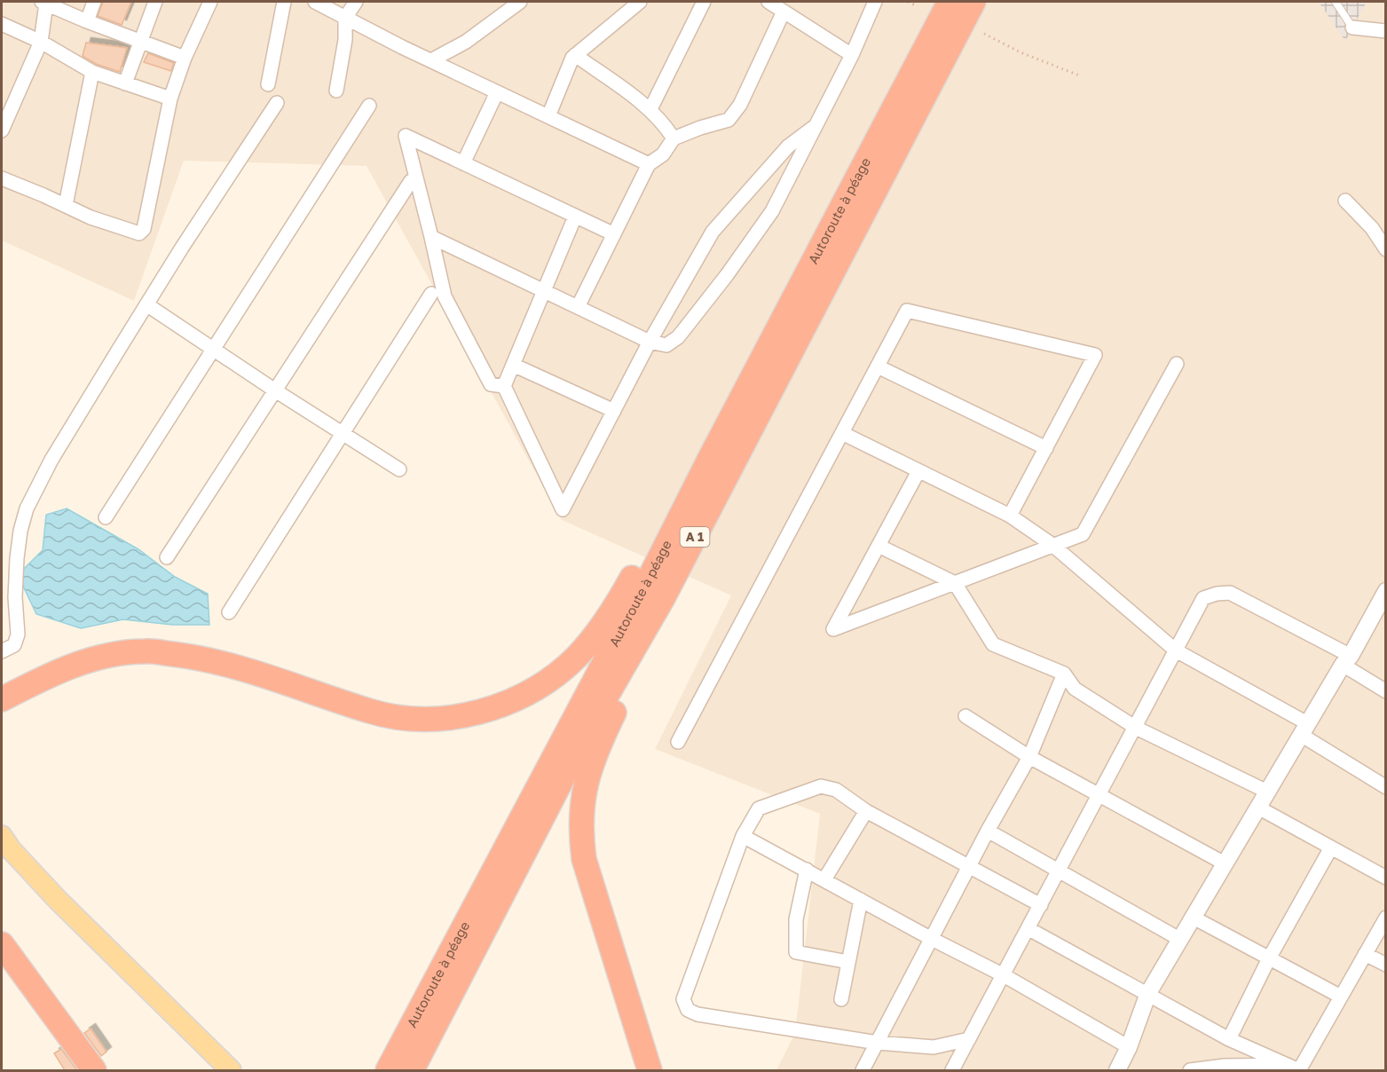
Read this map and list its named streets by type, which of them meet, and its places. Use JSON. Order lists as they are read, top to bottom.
{
  "streets": {
    "highway": ["Autoroute à péage", "A 1"]
  }
}
